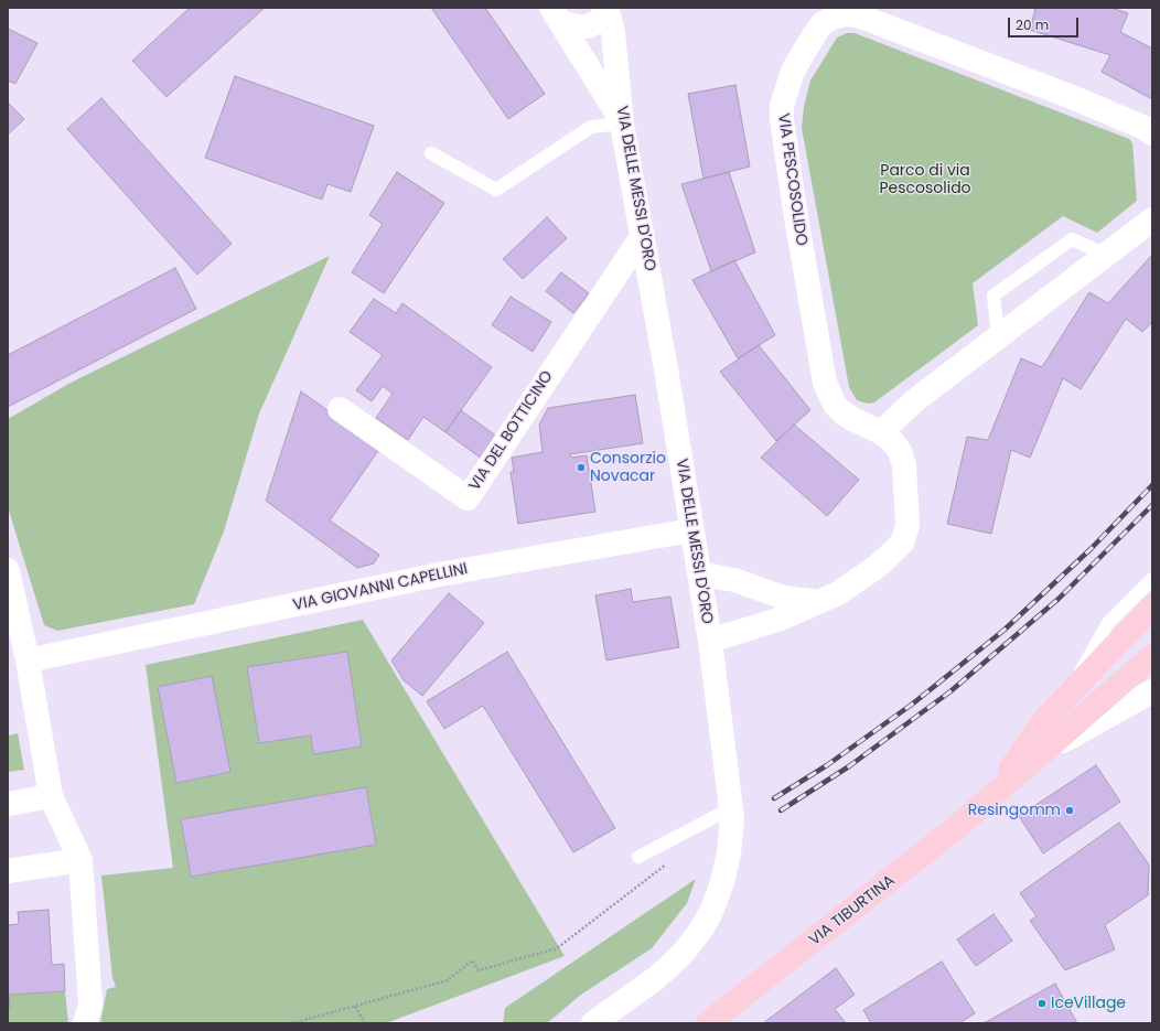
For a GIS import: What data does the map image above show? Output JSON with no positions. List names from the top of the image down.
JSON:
{
  "streets": {
    "main road": ["VIA TIBURTINA"],
    "street": [
      "VIA PESCOSOLIDO",
      "VIA DELLE MESSI D'ORO",
      "VIA DEL BOTTICINO",
      "VIA GIOVANNI CAPELLINI"
    ]
  },
  "crossings": [
    ["VIA PESCOSOLIDO", "VIA DELLE MESSI D'ORO"],
    ["VIA DELLE MESSI D'ORO", "VIA DEL BOTTICINO"],
    ["VIA DELLE MESSI D'ORO", "VIA GIOVANNI CAPELLINI"]
  ],
  "parks": ["Parco di via Pescosolido"],
  "places": ["Consorzio Novacar", "Resingomm", "IceVillage"],
  "scale_bar": "20 m"
}
